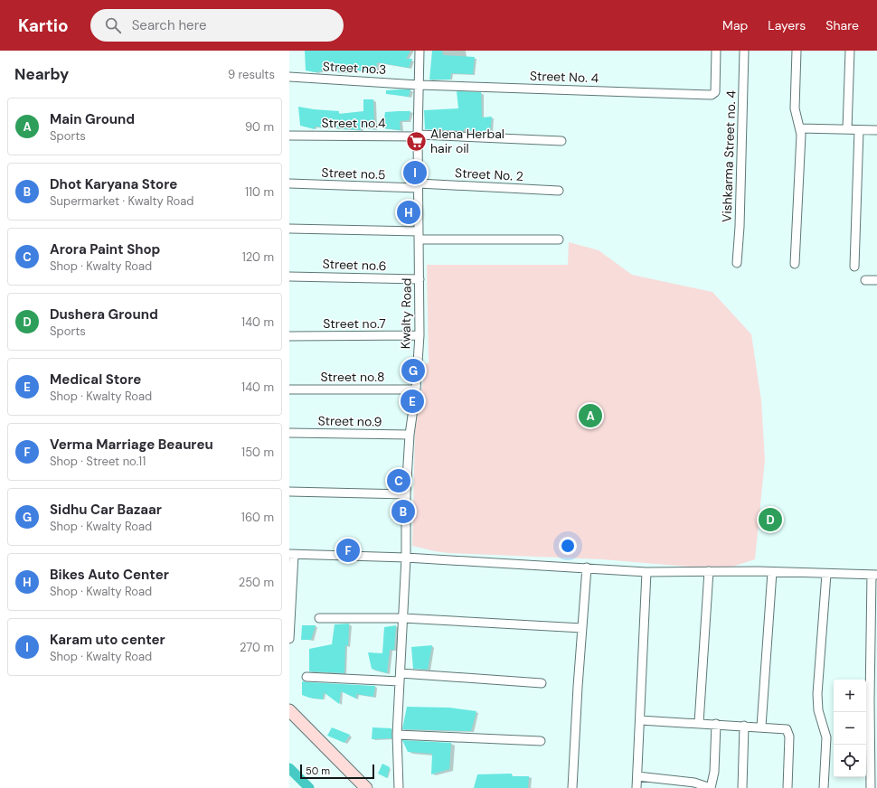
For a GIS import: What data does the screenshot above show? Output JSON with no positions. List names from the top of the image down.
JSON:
{
  "streets": {
    "street": [
      "Street no.3",
      "Street No. 4",
      "Street no.4",
      "Vishkarma Street no. 4",
      "Street no.5",
      "Street No. 2",
      "Street no.6",
      "Kwalty Road",
      "Street no.7",
      "Street no.8",
      "Street no.9"
    ]
  },
  "crossings": [
    ["Street no.3", "Street No. 4"],
    ["Street no.3", "Kwalty Road"],
    ["Street No. 4", "Kwalty Road"],
    ["Street no.4", "Kwalty Road"],
    ["Street no.5", "Street No. 2"],
    ["Street no.5", "Kwalty Road"],
    ["Street No. 2", "Kwalty Road"],
    ["Street no.6", "Kwalty Road"],
    ["Kwalty Road", "Street no.7"],
    ["Kwalty Road", "Street no.8"],
    ["Kwalty Road", "Street no.9"]
  ],
  "places": {
    "supermarket": ["Alena Herbal hair oil"]
  },
  "scale_bar": "50 m",
  "page": {
    "header": "Kartio",
    "search": "Search here",
    "nav": ["Map", "Layers", "Share"],
    "heading": ["Nearby", "9 results"],
    "list": [
      {
        "mark": "A",
        "name": "Main Ground",
        "note": "Sports",
        "value": "90 m"
      },
      {
        "mark": "B",
        "name": "Dhot Karyana Store",
        "note": "Supermarket · Kwalty Road",
        "value": "110 m"
      },
      {
        "mark": "C",
        "name": "Arora Paint Shop",
        "note": "Shop · Kwalty Road",
        "value": "120 m"
      },
      {
        "mark": "D",
        "name": "Dushera Ground",
        "note": "Sports",
        "value": "140 m"
      },
      {
        "mark": "E",
        "name": "Medical Store",
        "note": "Shop · Kwalty Road",
        "value": "140 m"
      },
      {
        "mark": "F",
        "name": "Verma Marriage Beaureu",
        "note": "Shop · Street no.11",
        "value": "150 m"
      },
      {
        "mark": "G",
        "name": "Sidhu Car Bazaar",
        "note": "Shop · Kwalty Road",
        "value": "160 m"
      },
      {
        "mark": "H",
        "name": "Bikes Auto Center",
        "note": "Shop · Kwalty Road",
        "value": "250 m"
      },
      {
        "mark": "I",
        "name": "Karam uto center",
        "note": "Shop · Kwalty Road",
        "value": "270 m"
      }
    ],
    "pins": [
      "I",
      "H",
      "G",
      "E",
      "A",
      "C",
      "B",
      "D",
      "F"
    ],
    "map_buttons": ["+", "−"],
    "scale": "50 m"
  }
}
